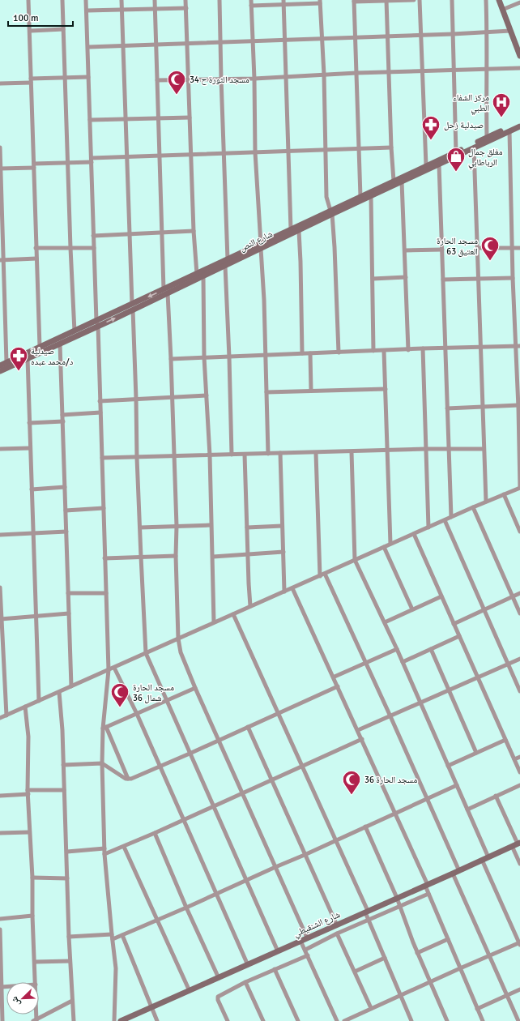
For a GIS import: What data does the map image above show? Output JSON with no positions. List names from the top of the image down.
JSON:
{
  "streets": {
    "main road": ["شارع النص", "شارع الشنقيطي"]
  },
  "places": {
    "mosque": [
      "مسجد الثورة ح 34",
      "مسجد الحارة 63 العتيق",
      "مسجد الحارة 36 شمال",
      "مسجد الحارة 36"
    ],
    "hospital": ["مركز الشفاء الطبي"],
    "pharmacy": ["صيدلية زحل", "صيدلية د/محمد عبده"],
    "shop": ["مغلق جمال الرباطابي"]
  },
  "scale_bar": "100 m",
  "north": "bottom left"
}
